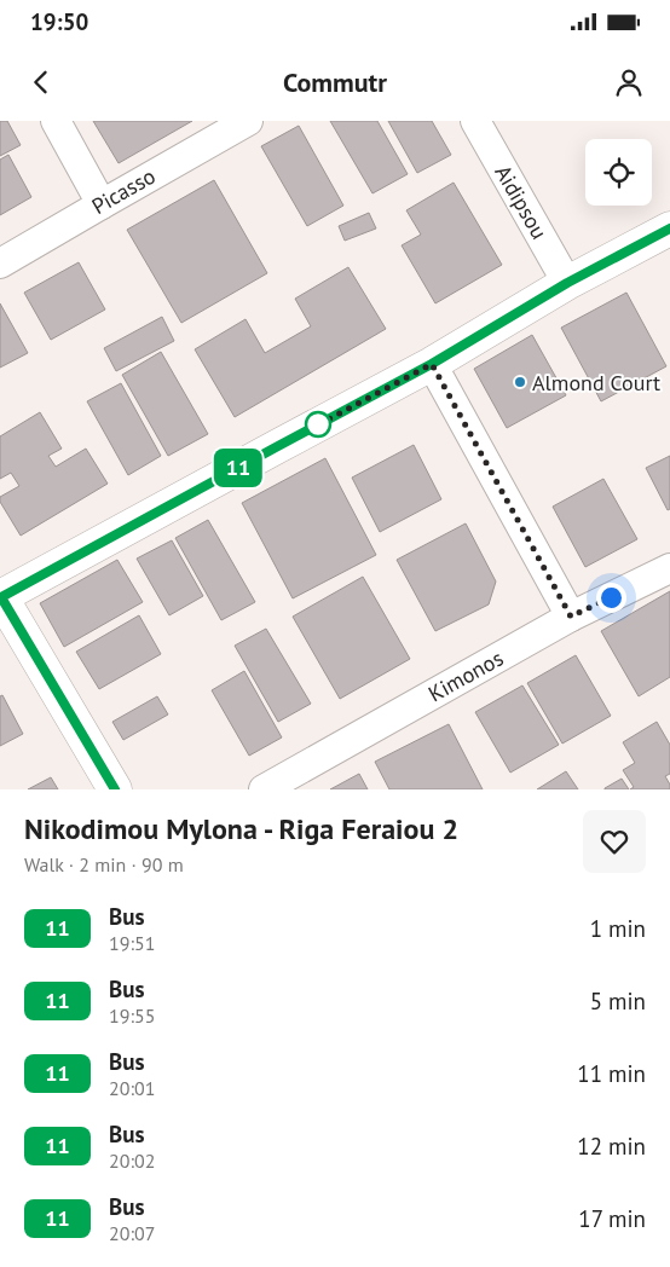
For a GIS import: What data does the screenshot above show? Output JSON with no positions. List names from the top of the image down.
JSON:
{
  "streets": {
    "street": ["Picasso", "Aidipsou", "Kimonos"]
  },
  "places": ["Almond Court"],
  "lines": ["bus line 11"],
  "page": {
    "status": "19:50",
    "header": "Commutr",
    "on_map": "11",
    "heading": ["Nikodimou Mylona - Riga Feraiou 2", "Walk · 2 min · 90 m"],
    "list": [
      {
        "mark": "11",
        "name": "Bus",
        "note": "19:51",
        "value": "1 min"
      },
      {
        "mark": "11",
        "name": "Bus",
        "note": "19:55",
        "value": "5 min"
      },
      {
        "mark": "11",
        "name": "Bus",
        "note": "20:01",
        "value": "11 min"
      },
      {
        "mark": "11",
        "name": "Bus",
        "note": "20:02",
        "value": "12 min"
      },
      {
        "mark": "11",
        "name": "Bus",
        "note": "20:07",
        "value": "17 min"
      }
    ]
  }
}
